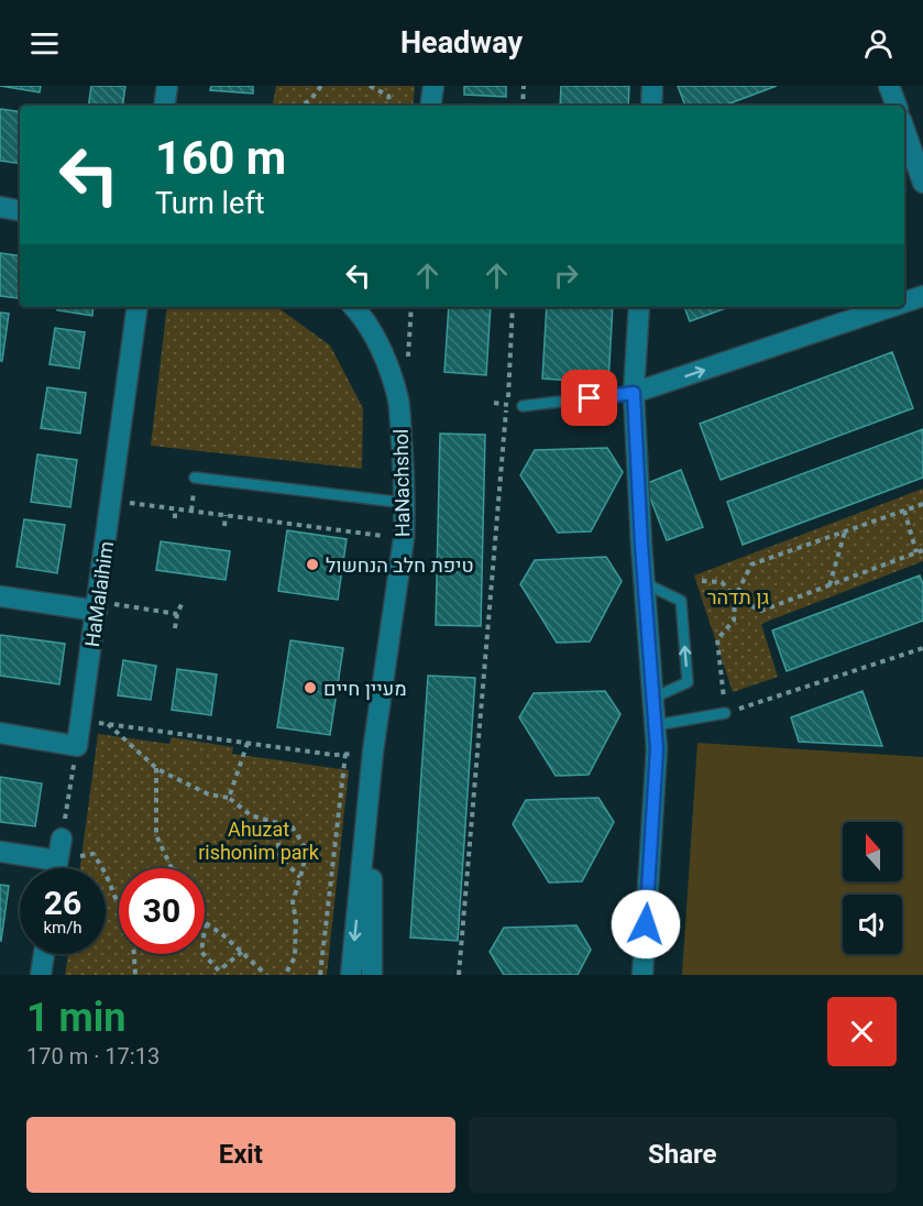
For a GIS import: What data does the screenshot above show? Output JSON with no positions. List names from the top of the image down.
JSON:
{
  "streets": {
    "street": ["HaNachshol", "HaMalaihim"]
  },
  "parks": ["גן תדהר", "Ahuzat rishonim park"],
  "places": ["טיפת חלב הנחשול", "מעיין חיים"],
  "north": "top",
  "page": {
    "header": "Headway",
    "turn": ["160 m", "Turn left"],
    "speed": "26 km/h",
    "limit": "30",
    "heading": ["1 min", "170 m · 17:13"],
    "buttons": ["Exit", "Share"]
  }
}
